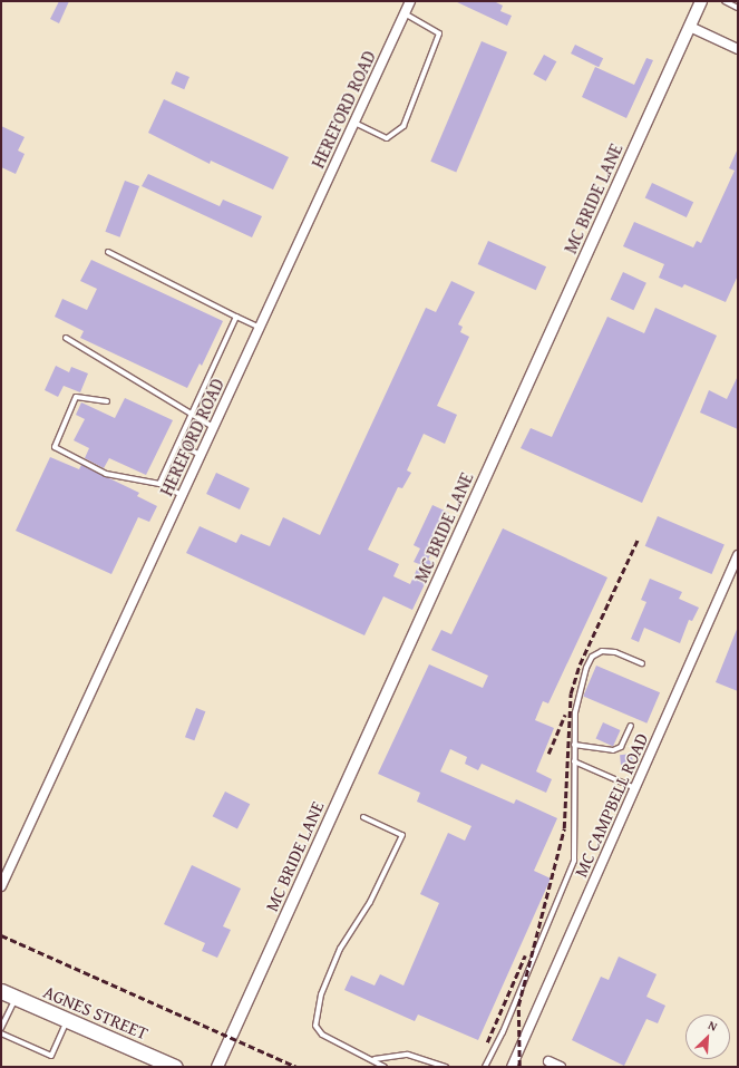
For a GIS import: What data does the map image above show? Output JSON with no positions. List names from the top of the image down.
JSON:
{
  "streets": {
    "main road": ["AGNES STREET"],
    "street": ["HEREFORD ROAD", "MC BRIDE LANE", "MC CAMPBELL ROAD"]
  },
  "north": "top right"
}
